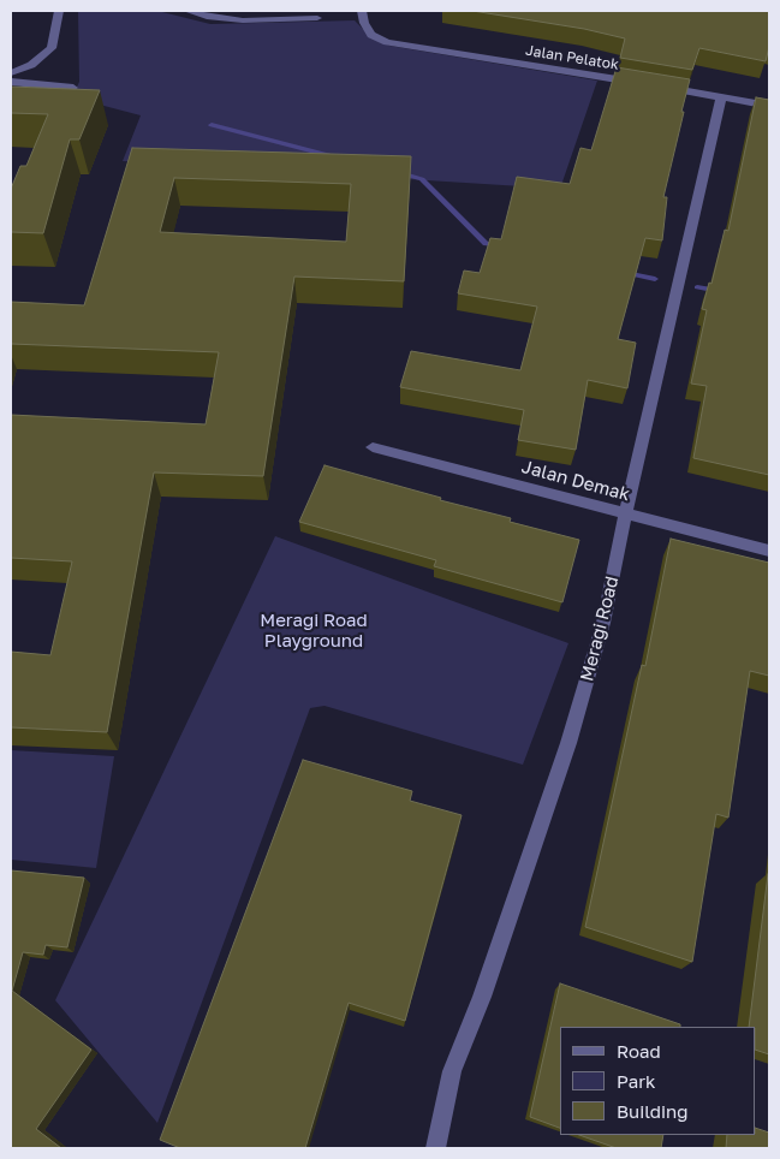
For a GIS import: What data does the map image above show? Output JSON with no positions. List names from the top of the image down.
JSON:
{
  "streets": {
    "street": ["Jalan Pelatok", "Jalan Demak", "Meragi Road"]
  },
  "crossings": [
    ["Jalan Demak", "Meragi Road"]
  ],
  "parks": ["Meragi Road Playground"],
  "legend": ["Road", "Park", "Building"]
}
